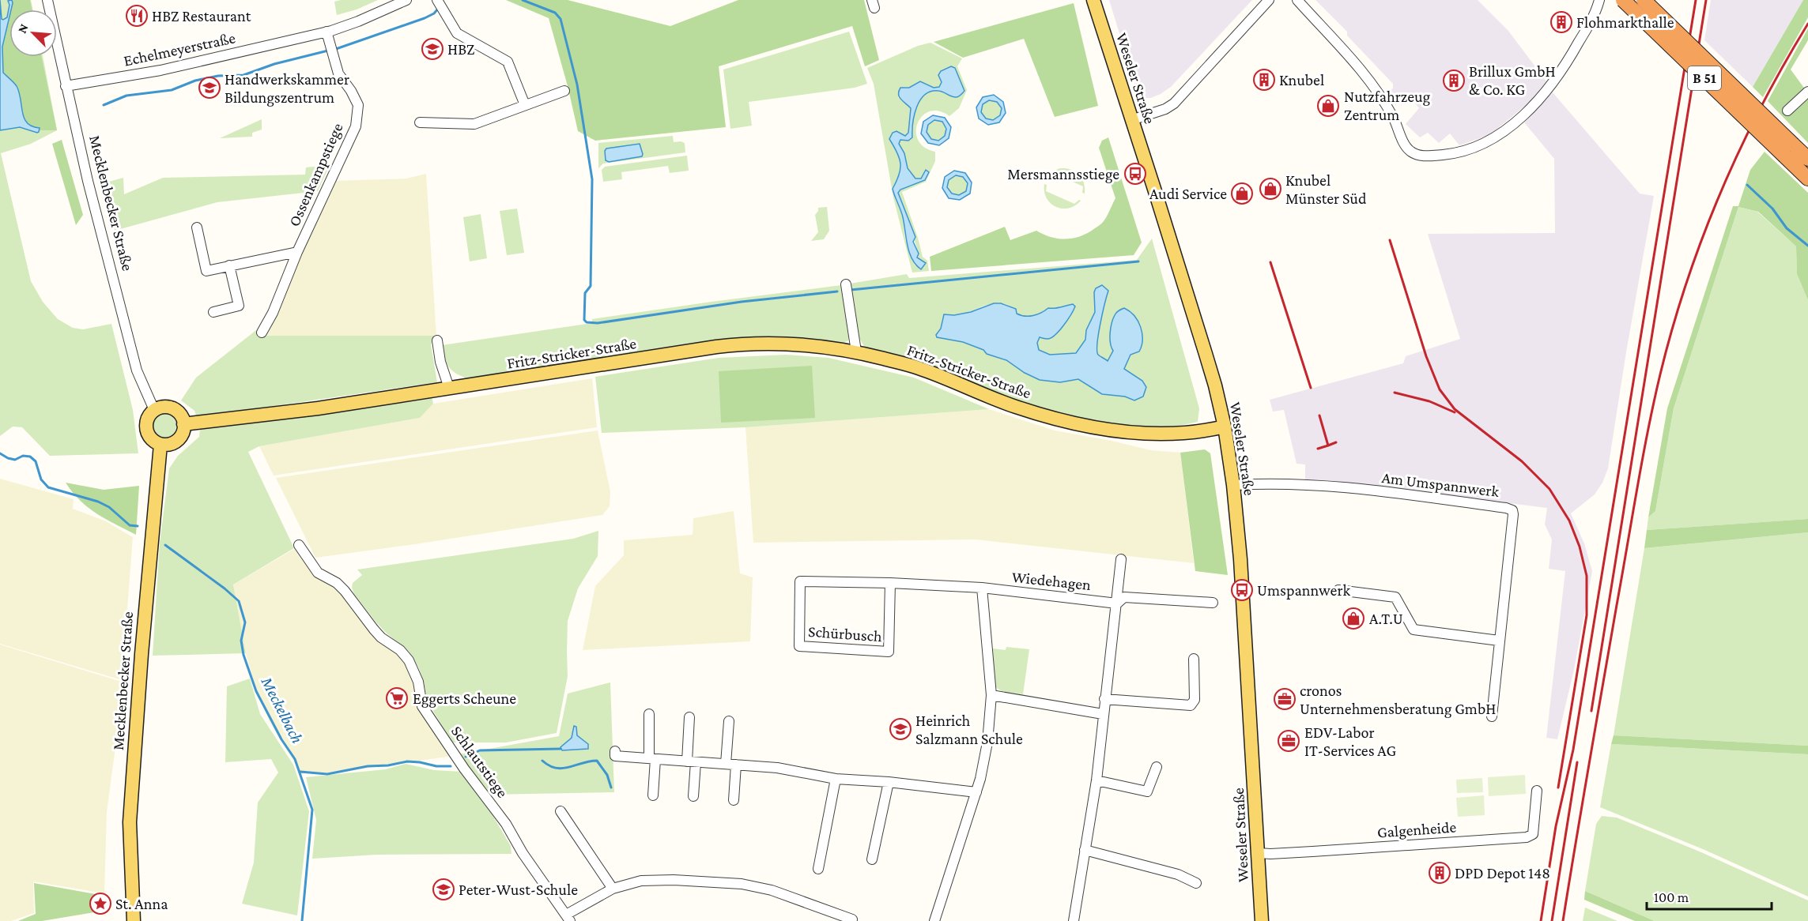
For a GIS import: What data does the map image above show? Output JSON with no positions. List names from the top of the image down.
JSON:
{
  "streets": {
    "highway": ["B 51"],
    "main road": ["Weseler Straße", "Mecklenbecker Straße", "Fritz-Stricker-Straße"],
    "street": [
      "Echelmeyerstraße",
      "Ossenkampstiege",
      "Am Umspannwerk",
      "Wiedehagen",
      "Schürbusch",
      "Schlautstiege",
      "Galgenheide"
    ]
  },
  "crossings": [
    ["Echelmeyerstraße", "Ossenkampstiege"],
    ["Echelmeyerstraße", "Mecklenbecker Straße"],
    ["Weseler Straße", "Fritz-Stricker-Straße"],
    ["Weseler Straße", "Am Umspannwerk"],
    ["Weseler Straße", "Galgenheide"],
    ["Mecklenbecker Straße", "Fritz-Stricker-Straße"],
    ["Wiedehagen", "Schürbusch"]
  ],
  "water": ["Meckelbach"],
  "places": {
    "restaurant": ["HBZ Restaurant"],
    "building": [
      "Flohmarkthalle",
      "Knubel",
      "Brillux GmbH & Co. KG",
      "DPD Depot 148"
    ],
    "school or university": [
      "HBZ",
      "Handwerkskammer Bildungszentrum",
      "Heinrich Salzmann Schule",
      "Peter-Wust-Schule"
    ],
    "shop": [
      "Nutzfahrzeug Zentrum",
      "Knubel Münster Süd",
      "Audi Service",
      "A.T.U"
    ],
    "bus stop": ["Mersmannsstiege", "Umspannwerk"],
    "supermarket": ["Eggerts Scheune"],
    "office": ["cronos Unternehmensberatung GmbH", "EDV-Labor IT-Services AG"],
    "place": ["St. Anna"]
  },
  "scale_bar": "100 m",
  "north": "top left"
}
